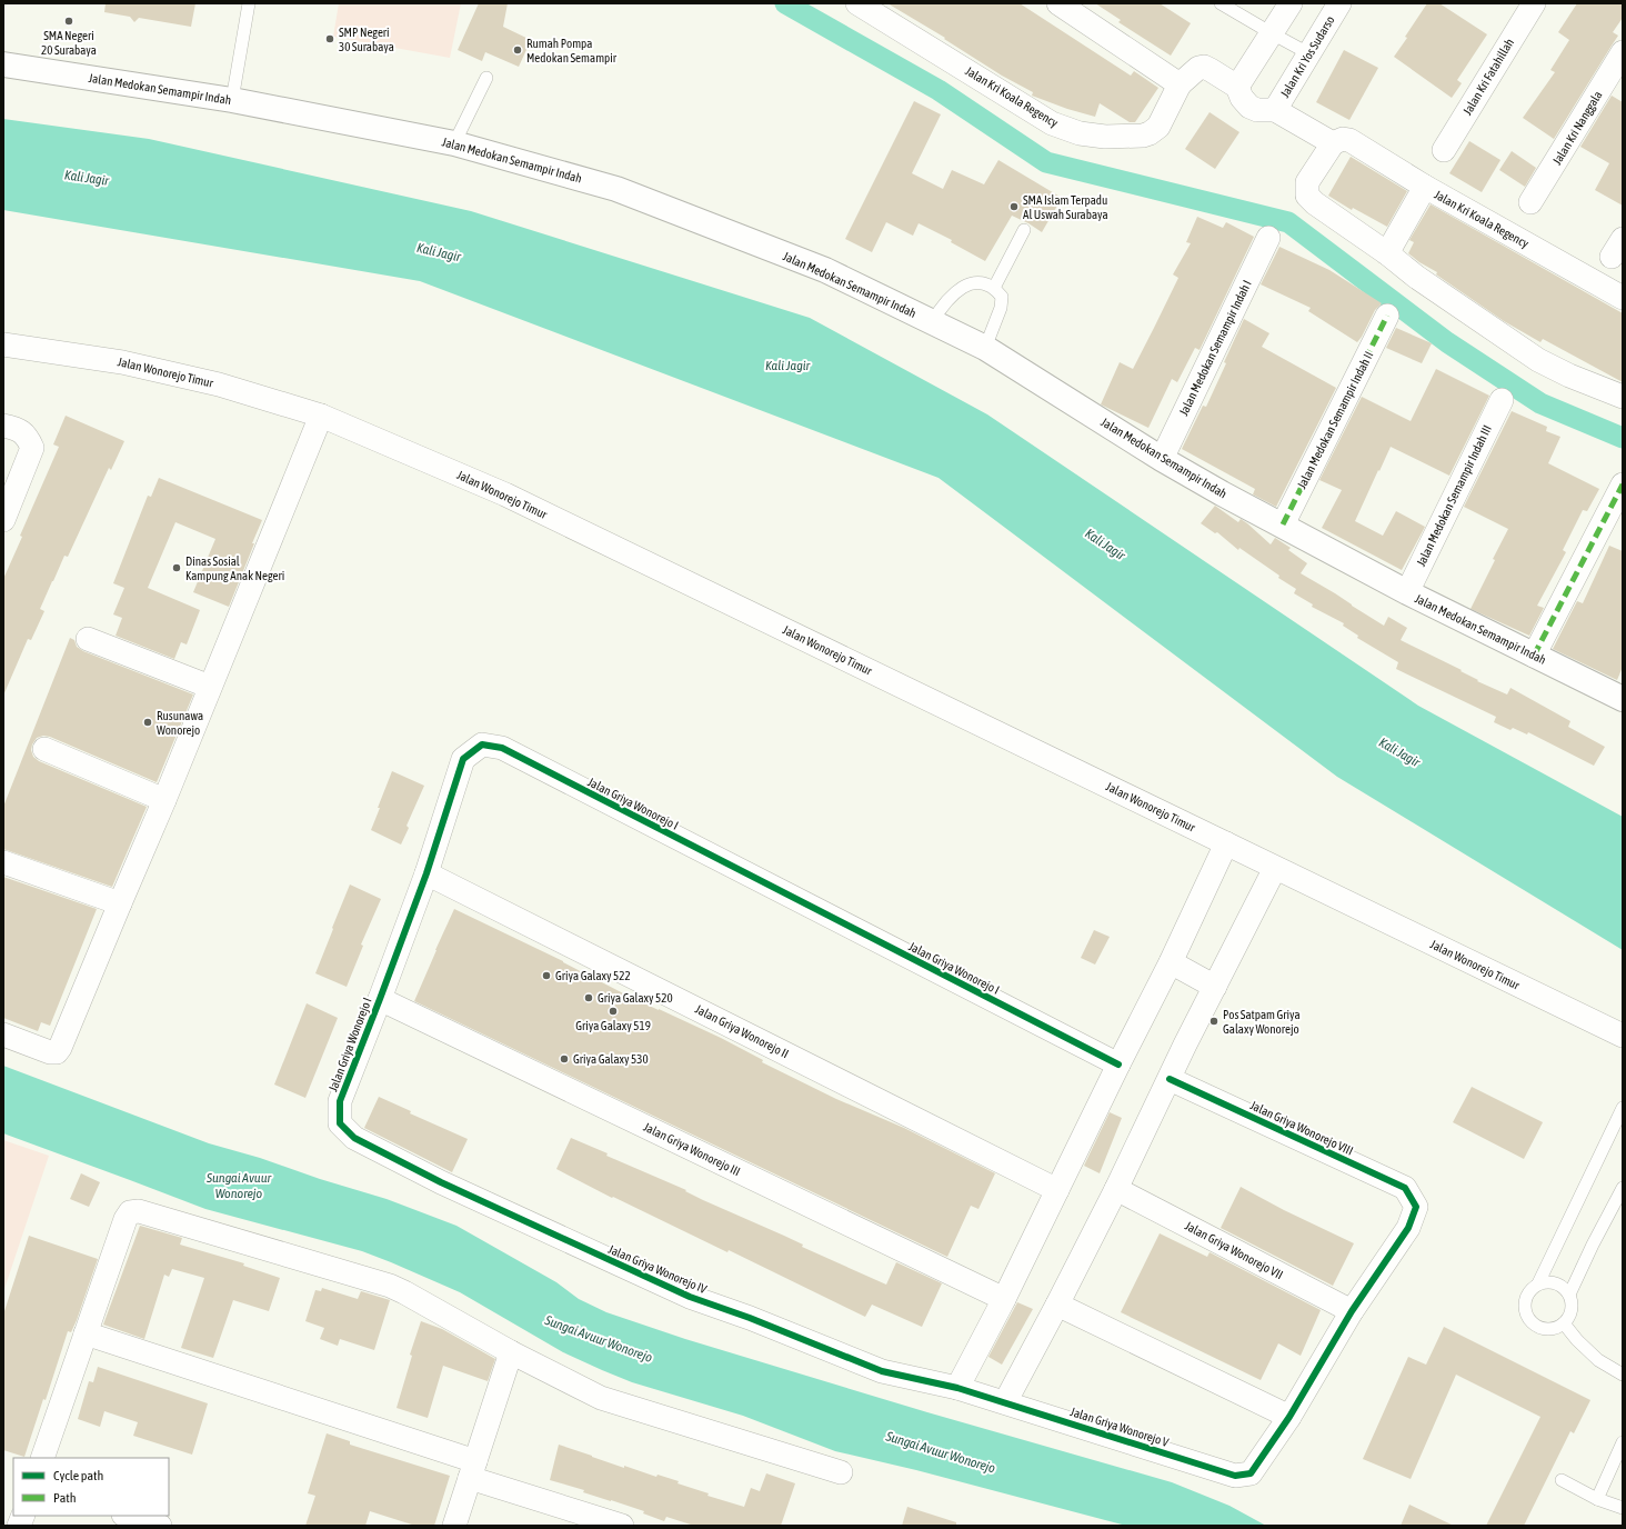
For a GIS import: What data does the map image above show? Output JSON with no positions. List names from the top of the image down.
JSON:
{
  "streets": {
    "street": [
      "Jalan Kri Yos Sudarso",
      "Jalan Kri Fatahillah",
      "Jalan Medokan Semampir Indah",
      "Jalan Kri Koala Regency",
      "Jalan Kri Nanggala",
      "Jalan Medokan Semampir Indah I",
      "Jalan Wonorejo Timur",
      "Jalan Medokan Semampir Indah II",
      "Jalan Medokan Semampir Indah III",
      "Jalan Griya Wonorejo I",
      "Jalan Griya Wonorejo II",
      "Jalan Griya Wonorejo VIII",
      "Jalan Griya Wonorejo III",
      "Jalan Griya Wonorejo VII",
      "Jalan Griya Wonorejo IV",
      "Jalan Griya Wonorejo V"
    ]
  },
  "crossings": [
    ["Jalan Kri Yos Sudarso", "Jalan Kri Koala Regency"],
    ["Jalan Medokan Semampir Indah", "Jalan Medokan Semampir Indah I"],
    ["Jalan Medokan Semampir Indah", "Jalan Medokan Semampir Indah II"],
    ["Jalan Medokan Semampir Indah", "Jalan Medokan Semampir Indah III"],
    ["Jalan Griya Wonorejo I", "Jalan Griya Wonorejo II"],
    ["Jalan Griya Wonorejo I", "Jalan Griya Wonorejo III"],
    ["Jalan Griya Wonorejo I", "Jalan Griya Wonorejo IV"],
    ["Jalan Griya Wonorejo VIII", "Jalan Griya Wonorejo VII"],
    ["Jalan Griya Wonorejo IV", "Jalan Griya Wonorejo V"]
  ],
  "water": ["Kali Jagir", "Sungai Avuur Wonorejo"],
  "places": [
    "SMA Negeri 20 Surabaya",
    "SMP Negeri 30 Surabaya",
    "Rumah Pompa Medokan Semampir",
    "SMA Islam Terpadu Al Uswah Surabaya",
    "Dinas Sosial Kampung Anak Negeri",
    "Rusunawa Wonorejo",
    "Griya Galaxy 522",
    "Griya Galaxy 520",
    "Griya Galaxy 519",
    "Pos Satpam Griya Galaxy Wonorejo",
    "Griya Galaxy 530"
  ],
  "legend": ["Cycle path", "Path"]
}
